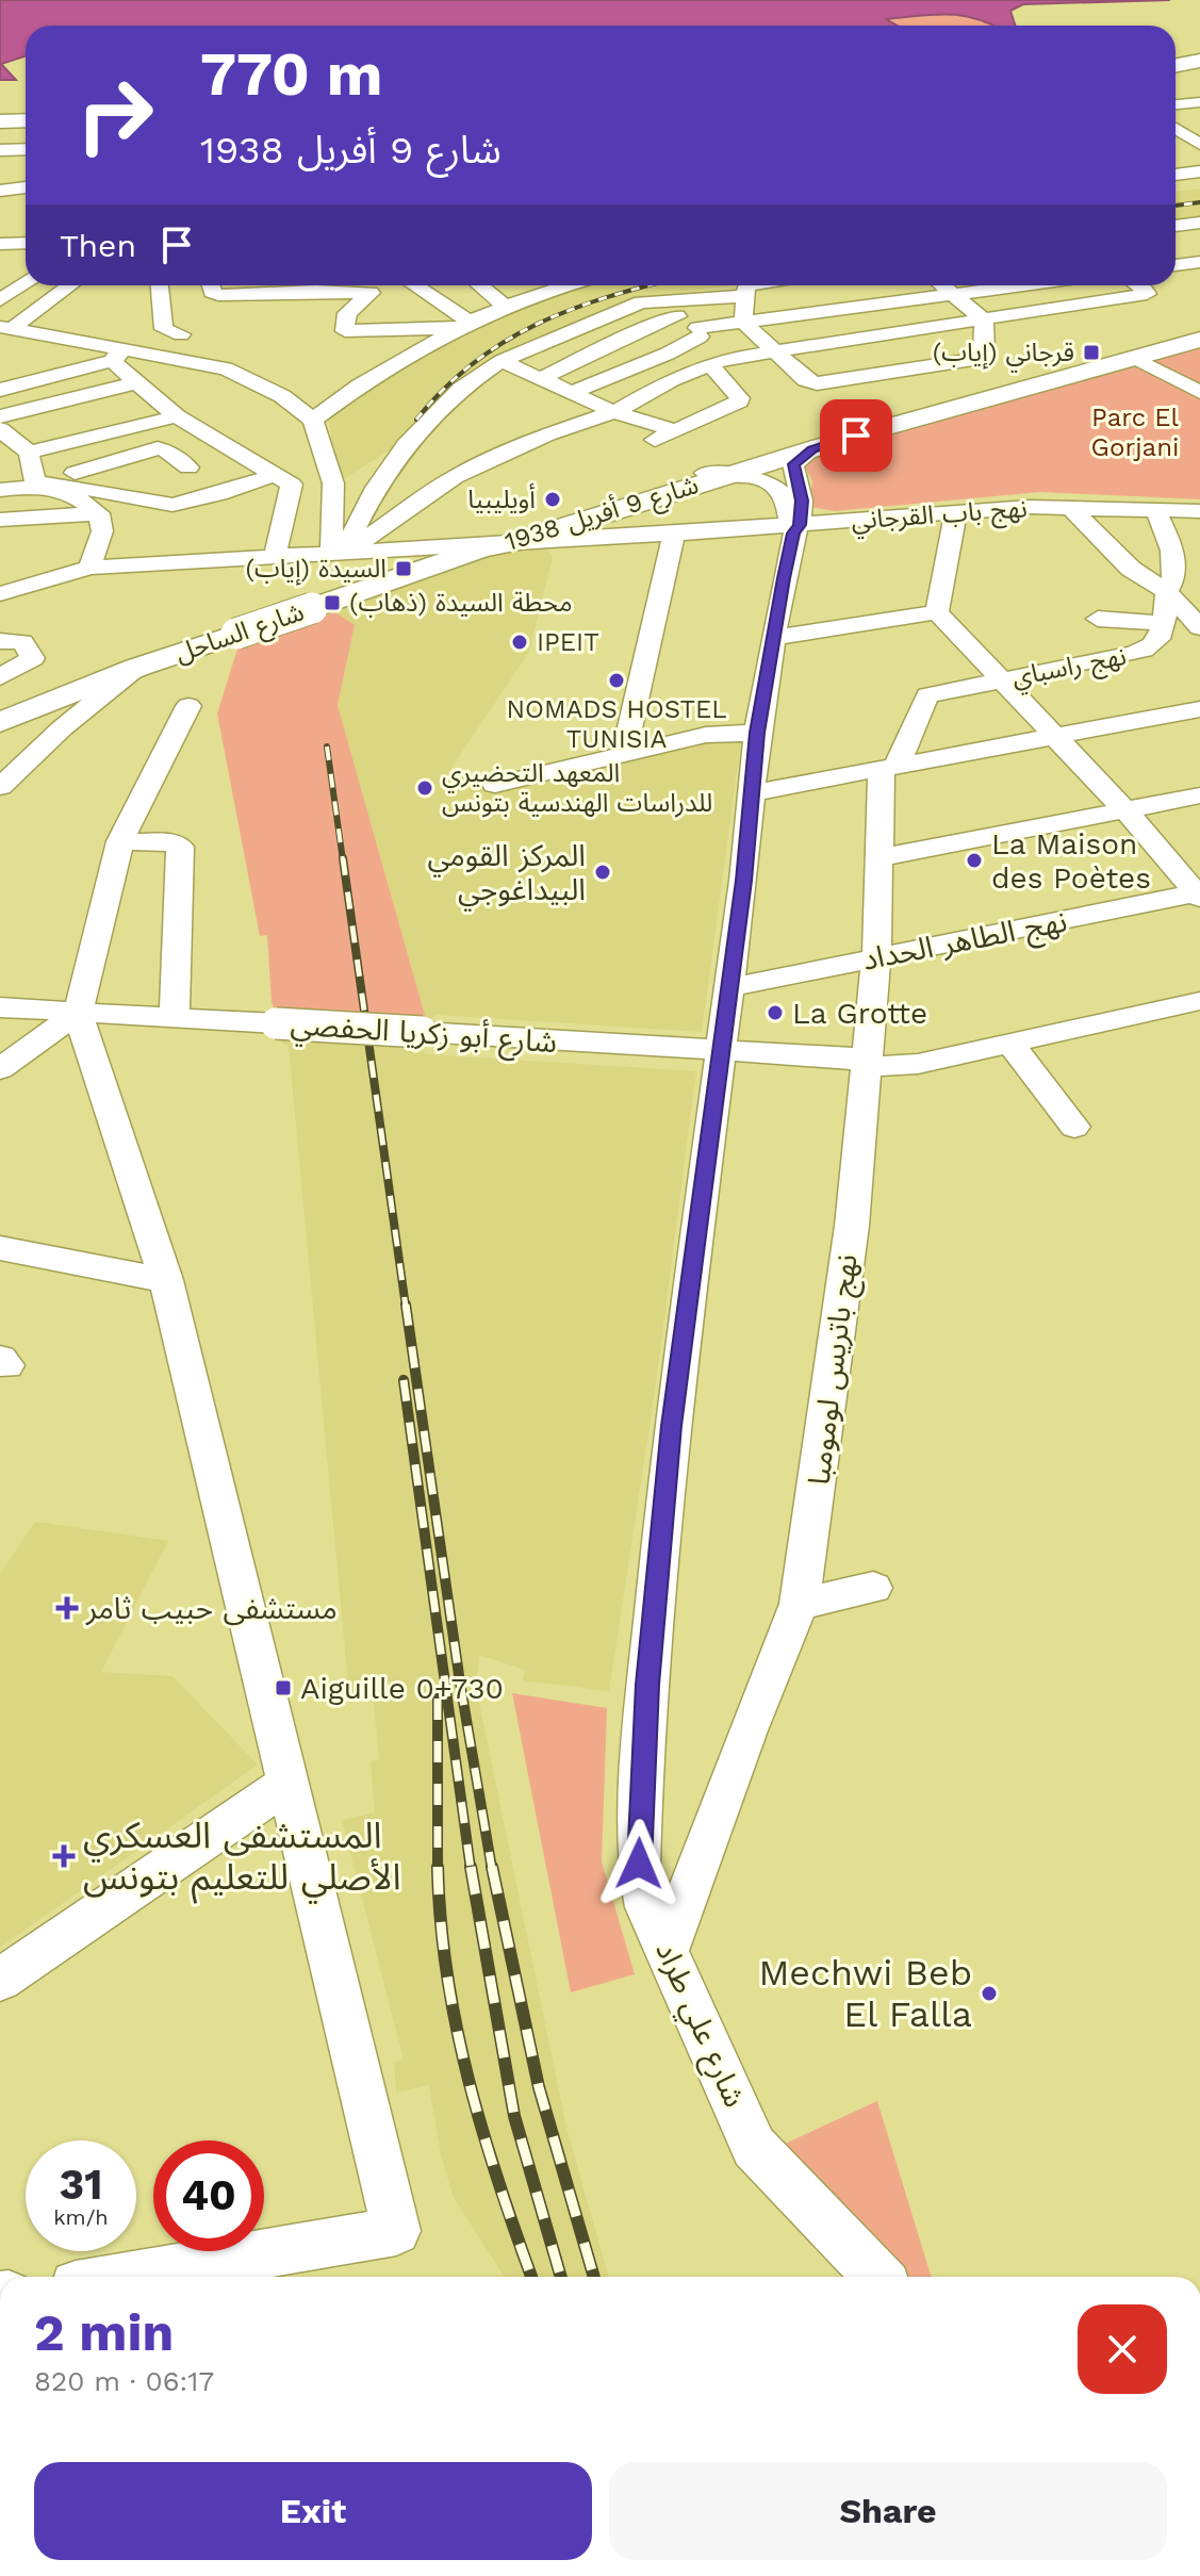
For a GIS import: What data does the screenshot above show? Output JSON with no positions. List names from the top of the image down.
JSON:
{
  "streets": {
    "main road": ["شارع 9 أفريل 1938", "شارع الساحل"],
    "street": [
      "نهج باب القرجاني",
      "نهج راسباي",
      "نهج الطاهر الحداد",
      "شارع أبو زكريا الحفصي",
      "نهج باتريس لومومبا",
      "شارع علي طراد"
    ]
  },
  "crossings": [
    ["شارع 9 أفريل 1938", "نهج باب القرجاني"],
    ["شارع 9 أفريل 1938", "شارع الساحل"],
    ["شارع 9 أفريل 1938", "شارع علي طراد"],
    ["نهج باب القرجاني", "نهج راسباي"],
    ["نهج باب القرجاني", "شارع علي طراد"],
    ["نهج راسباي", "نهج باتريس لومومبا"],
    ["نهج الطاهر الحداد", "نهج باتريس لومومبا"],
    ["نهج الطاهر الحداد", "شارع علي طراد"],
    ["شارع أبو زكريا الحفصي", "نهج باتريس لومومبا"],
    ["شارع أبو زكريا الحفصي", "شارع علي طراد"],
    ["نهج باتريس لومومبا", "شارع علي طراد"]
  ],
  "parks": ["Parc El Gorjani"],
  "places": {
    "transit": [
      "قرجاني (إياب)",
      "السيدة (إياب)",
      "محطة السيدة (ذهاب)",
      "Aiguille 0+730"
    ],
    "other": [
      "أويليبيا",
      "IPEIT",
      "NOMADS HOSTEL TUNISIA",
      "المعهد التحضيري للدراسات الهندسية بتونس",
      "La Maison des Poètes",
      "المركز القومي البيداغوجي",
      "La Grotte",
      "Mechwi Beb El Falla"
    ],
    "health": ["مستشفى حبيب ثامر", "المستشفى العسكري الأصلي للتعليم بتونس"]
  },
  "page": {
    "turn": ["770 m", "شارع 9 أفريل 1938"],
    "then": "Then",
    "speed": "31 km/h",
    "limit": "40",
    "heading": ["2 min", "820 m · 06:17"],
    "buttons": ["Exit", "Share"]
  }
}
